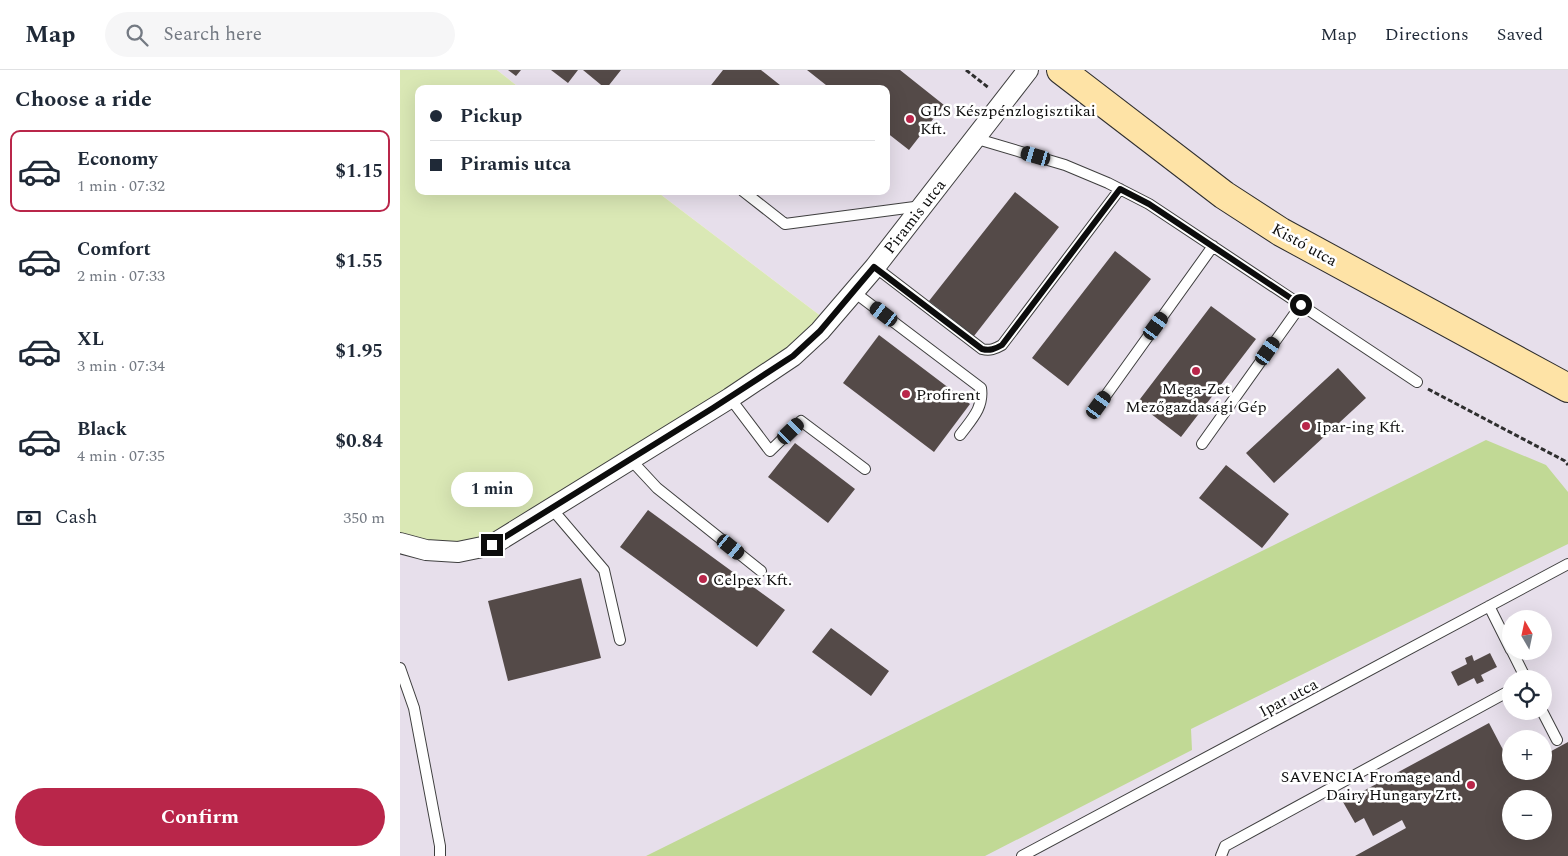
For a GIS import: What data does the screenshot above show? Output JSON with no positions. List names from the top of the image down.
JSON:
{
  "streets": {
    "street": ["Piramis utca", "Kistó utca"],
    "lane": ["Ipar utca"]
  },
  "places": [
    "GLS Készpénzlogisztikai Kft.",
    "Mega-Zet Mezőgazdasági Gép",
    "Profirent",
    "Ipar-ing Kft.",
    "Celpex Kft.",
    "SAVENCIA Fromage and Dairy Hungary Zrt."
  ],
  "north": "top",
  "page": {
    "header": "Map",
    "search": "Search here",
    "nav": ["Map", "Directions", "Saved"],
    "heading": "Choose a ride",
    "banner": ["Pickup", "Piramis utca"],
    "list": [
      {
        "name": "Economy",
        "note": "1 min · 07:32",
        "value": "$1.15"
      },
      {
        "name": "Comfort",
        "note": "2 min · 07:33",
        "value": "$1.55"
      },
      {
        "name": "XL",
        "note": "3 min · 07:34",
        "value": "$1.95"
      },
      {
        "name": "Black",
        "note": "4 min · 07:35",
        "value": "$0.84"
      }
    ],
    "bubble": "1 min",
    "pay": ["Cash", "350 m"],
    "map_buttons": ["+", "−"],
    "buttons": "Confirm"
  }
}
